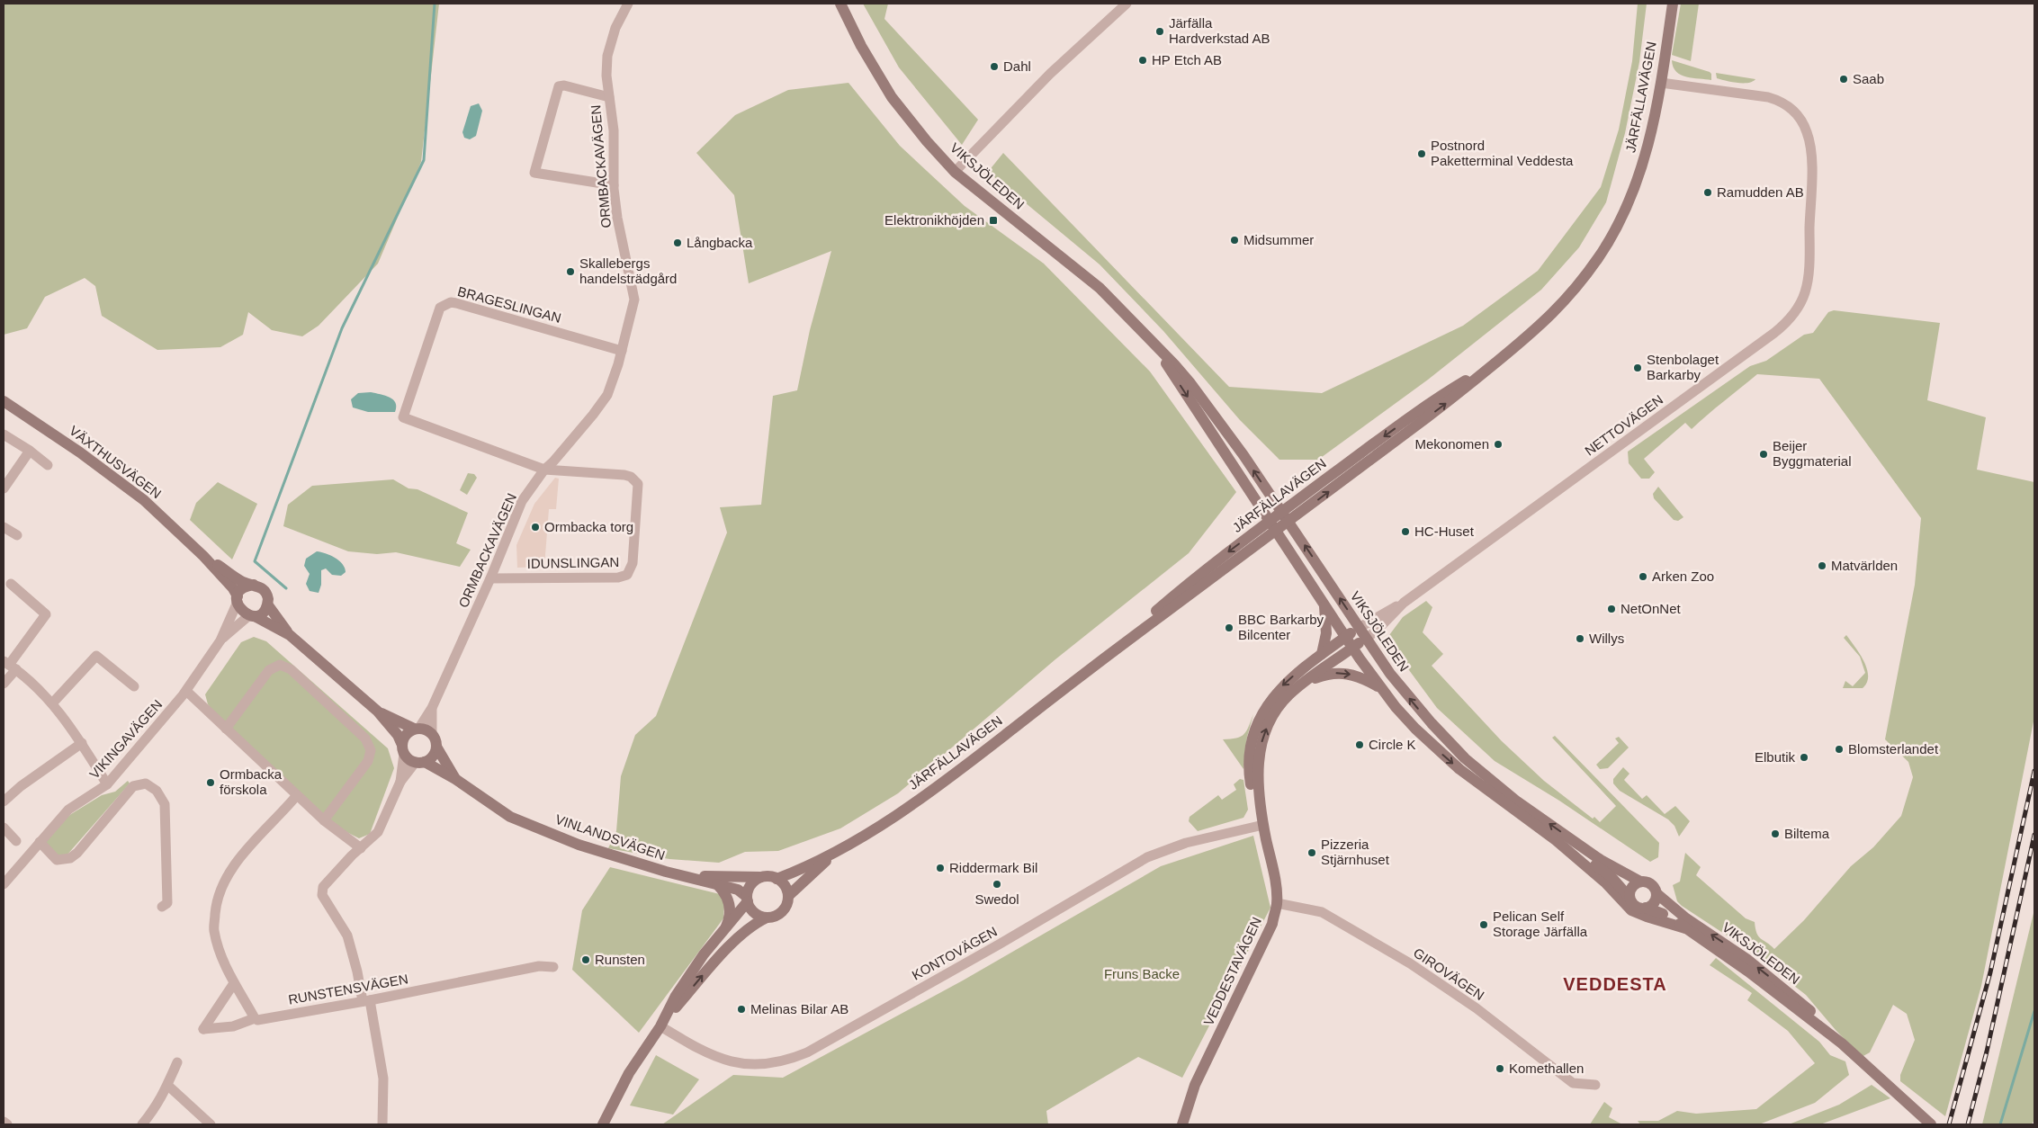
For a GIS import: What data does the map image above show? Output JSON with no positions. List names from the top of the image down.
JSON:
{
  "streets": {
    "street": [
      "JÄRFÄLLAVÄGEN",
      "ORMBACKAVÄGEN",
      "VIKSJÖLEDEN",
      "BRAGESLINGAN",
      "NETTOVÄGEN",
      "VÄXTHUSVÄGEN",
      "IDUNSLINGAN",
      "VIKINGAVÄGEN",
      "VINLANDSVÄGEN",
      "KONTOVÄGEN",
      "VEDDESTAVÄGEN",
      "GIROVÄGEN",
      "RUNSTENSVÄGEN"
    ]
  },
  "crossings": [
    ["JÄRFÄLLAVÄGEN", "VIKSJÖLEDEN"],
    ["JÄRFÄLLAVÄGEN", "NETTOVÄGEN"],
    ["JÄRFÄLLAVÄGEN", "VINLANDSVÄGEN"],
    ["ORMBACKAVÄGEN", "BRAGESLINGAN"],
    ["ORMBACKAVÄGEN", "IDUNSLINGAN"],
    ["ORMBACKAVÄGEN", "VINLANDSVÄGEN"],
    ["VIKSJÖLEDEN", "NETTOVÄGEN"],
    ["VIKSJÖLEDEN", "VEDDESTAVÄGEN"],
    ["BRAGESLINGAN", "IDUNSLINGAN"],
    ["NETTOVÄGEN", "VEDDESTAVÄGEN"],
    ["VÄXTHUSVÄGEN", "VIKINGAVÄGEN"],
    ["KONTOVÄGEN", "VEDDESTAVÄGEN"],
    ["VEDDESTAVÄGEN", "GIROVÄGEN"]
  ],
  "districts": ["VEDDESTA"],
  "parks": ["Fruns Backe"],
  "places": {
    "other": [
      "Järfälla Hardverkstad AB",
      "HP Etch AB",
      "Dahl",
      "Saab",
      "Postnord Paketterminal Veddesta",
      "Ramudden AB",
      "Midsummer",
      "Långbacka",
      "Skallebergs handelsträdgård",
      "Stenbolaget Barkarby",
      "Mekonomen",
      "Beijer Byggmaterial",
      "Ormbacka torg",
      "HC-Huset",
      "Matvärlden",
      "Arken Zoo",
      "NetOnNet",
      "BBC Barkarby Bilcenter",
      "Willys",
      "Circle K",
      "Blomsterlandet",
      "Elbutik",
      "Ormbacka förskola",
      "Biltema",
      "Pizzeria Stjärnhuset",
      "Riddermark Bil",
      "Swedol",
      "Pelican Self Storage Järfälla",
      "Runsten",
      "Melinas Bilar AB",
      "Komethallen"
    ],
    "transit": ["Elektronikhöjden"]
  }
}
